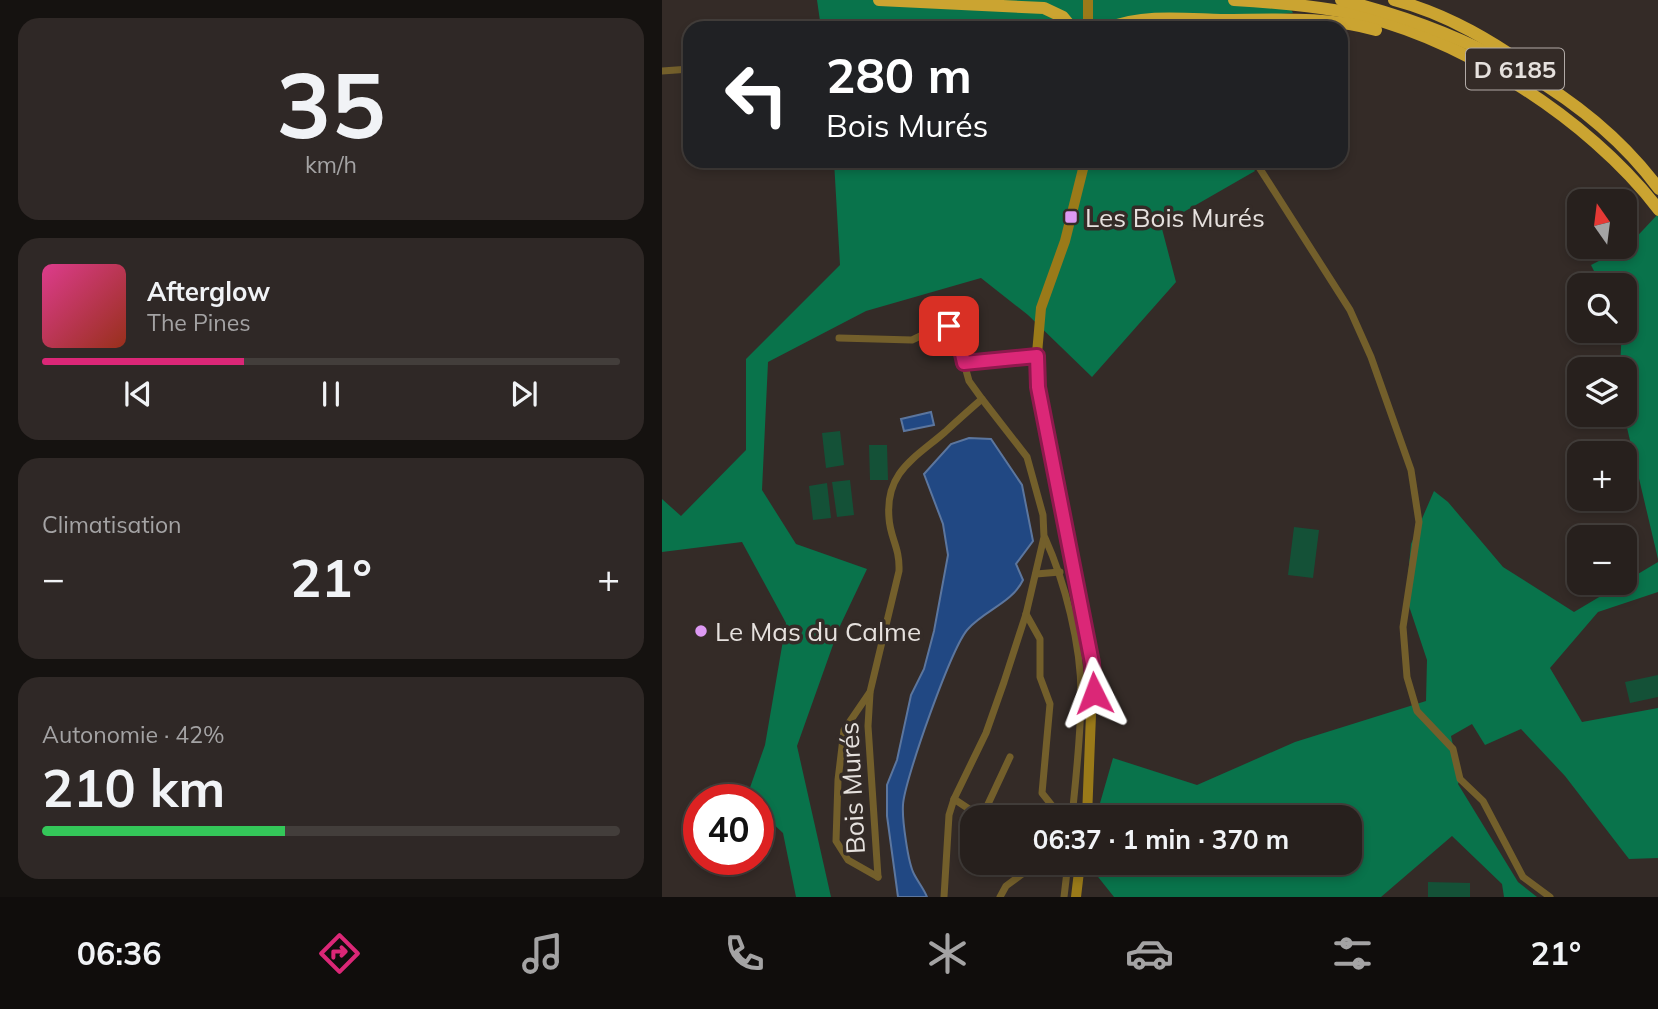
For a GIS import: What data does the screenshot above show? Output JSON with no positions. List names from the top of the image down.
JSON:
{
  "streets": {
    "highway": ["D 6185"],
    "street": ["Bois Murés"]
  },
  "places": {
    "transit": ["Les Bois Murés"],
    "other": ["Le Mas du Calme"]
  },
  "north": "top",
  "page": {
    "tile": [
      ["35", "km/h"],
      "Climatisation",
      ["Autonomie · 42%", "210 km"]
    ],
    "turn": ["280 m", "Bois Murés"],
    "map_buttons": ["+", "−"],
    "song": ["Afterglow", "The Pines"],
    "heat": ["−", "21°", "+"],
    "limit": "40",
    "trip": "06:37 · 1 min · 370 m",
    "tabs": ["06:36", "21°"]
  }
}
